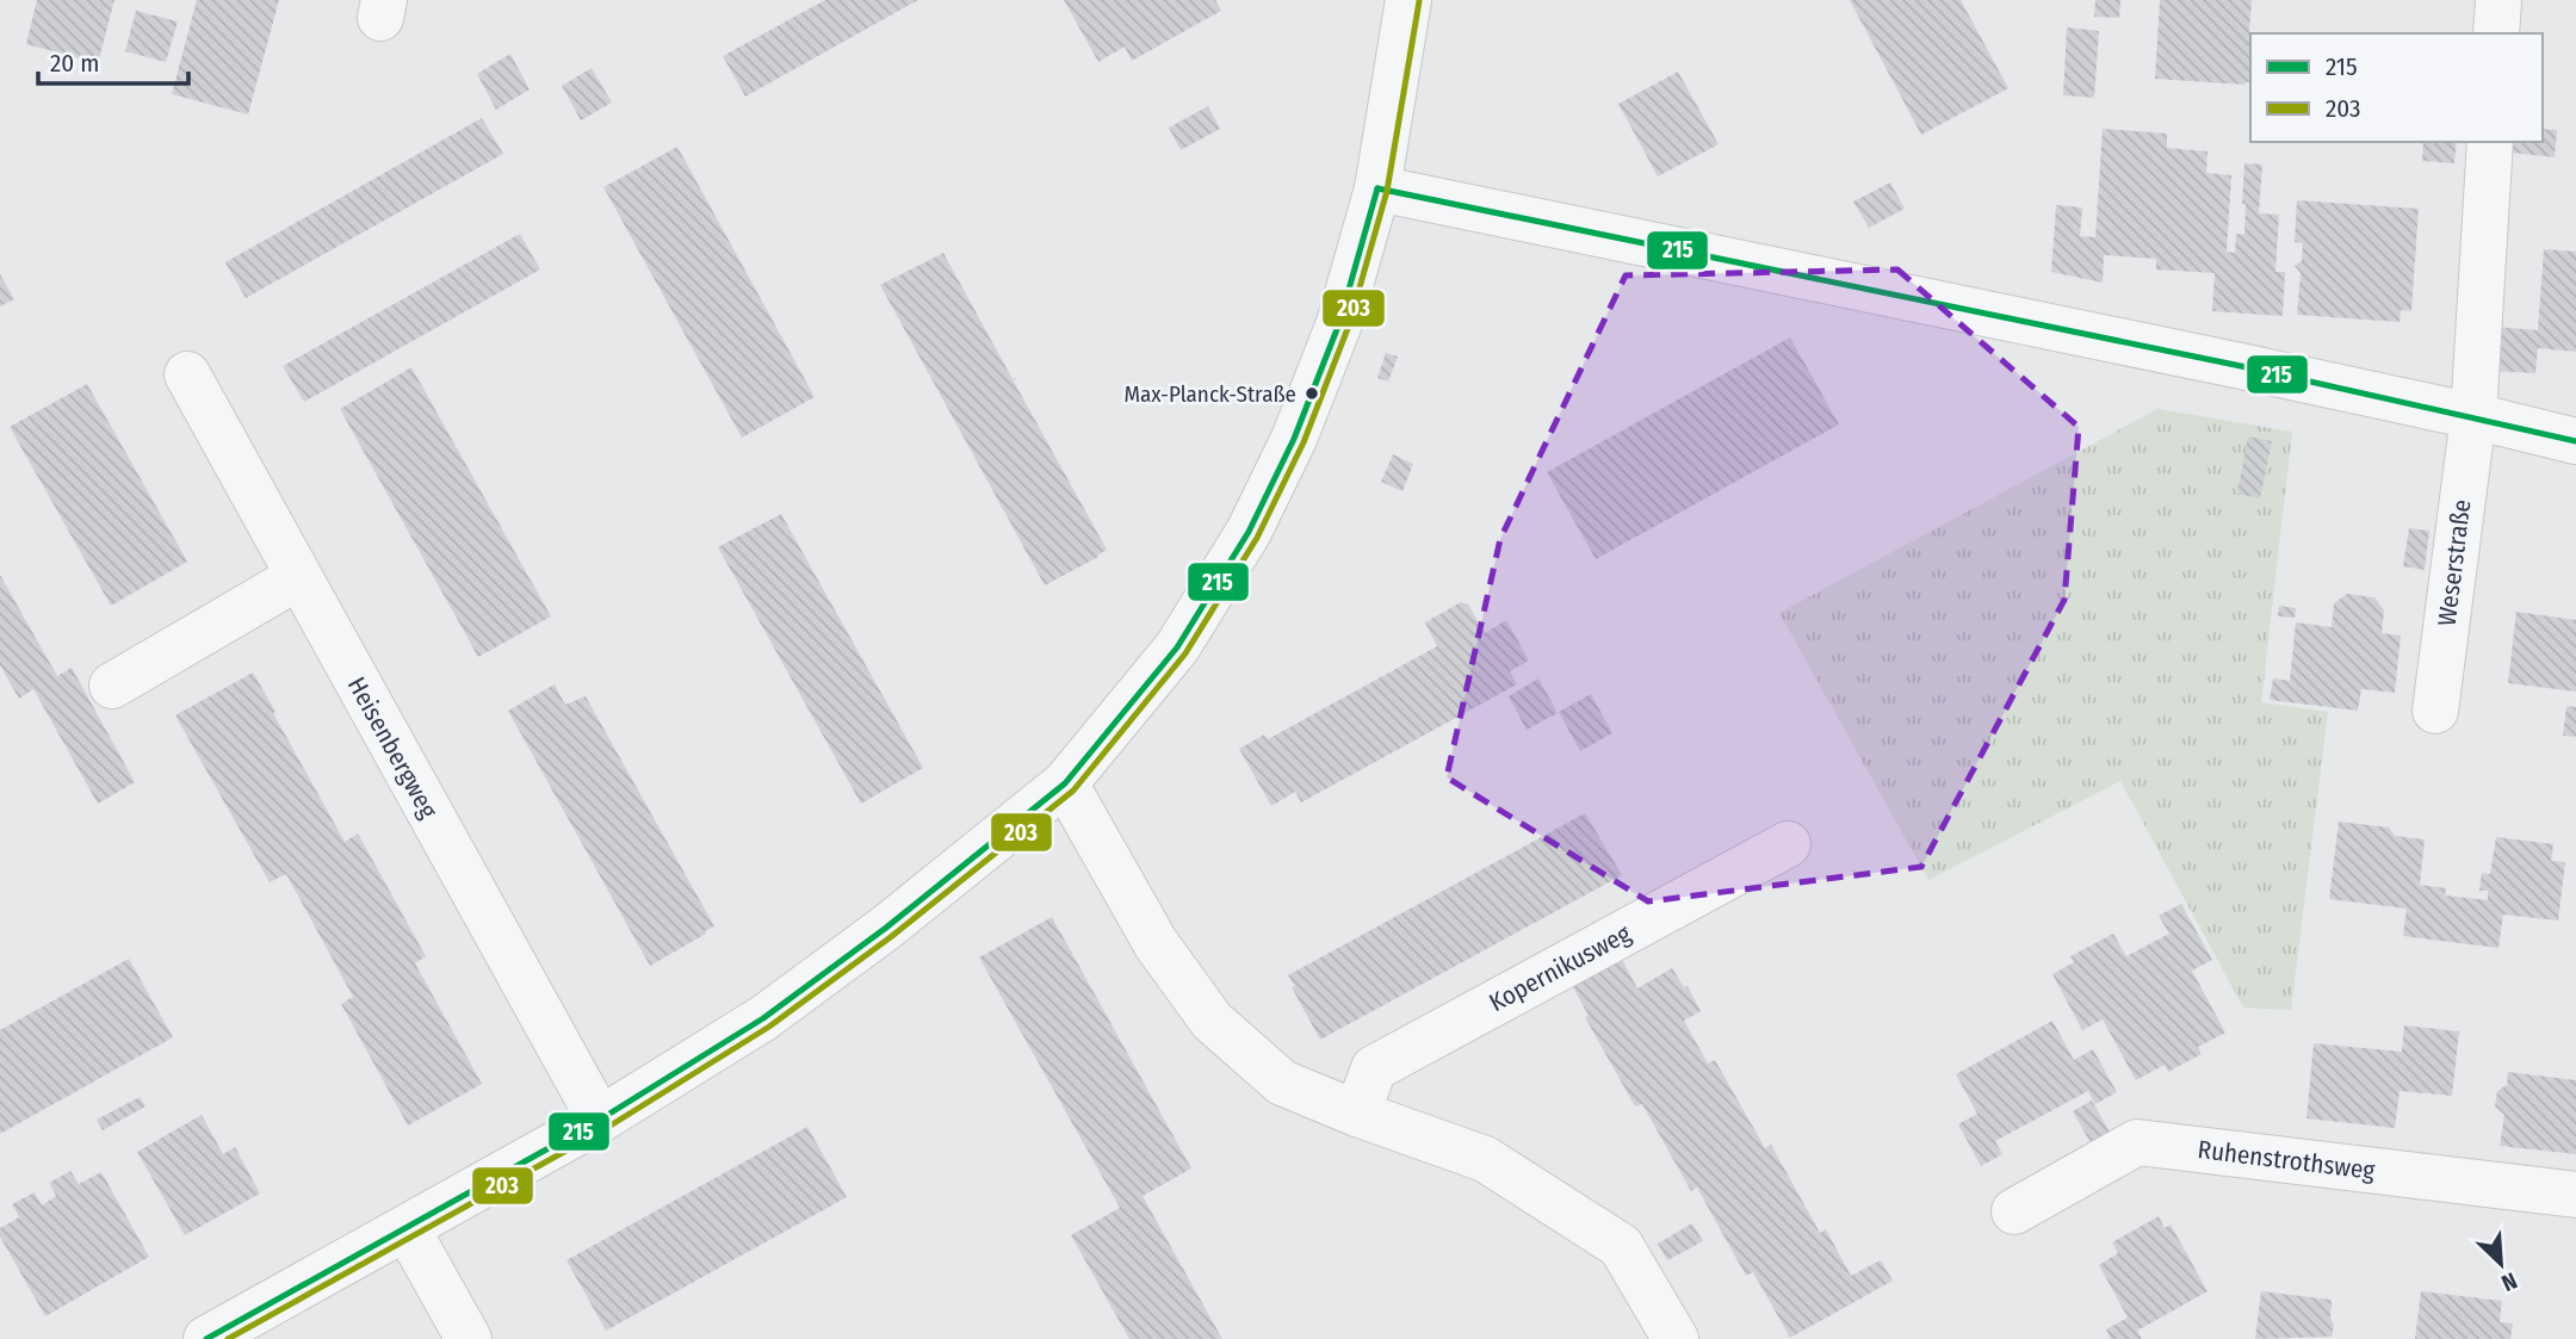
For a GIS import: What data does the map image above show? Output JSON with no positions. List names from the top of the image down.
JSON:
{
  "streets": {
    "street": [
      "Weserstraße",
      "Heisenbergweg",
      "Kopernikusweg",
      "Ruhenstrothsweg"
    ]
  },
  "places": ["Max-Planck-Straße"],
  "lines": ["transit line 203", "transit line 215"],
  "legend": ["215", "203"],
  "scale_bar": "20 m",
  "north": "bottom right"
}
